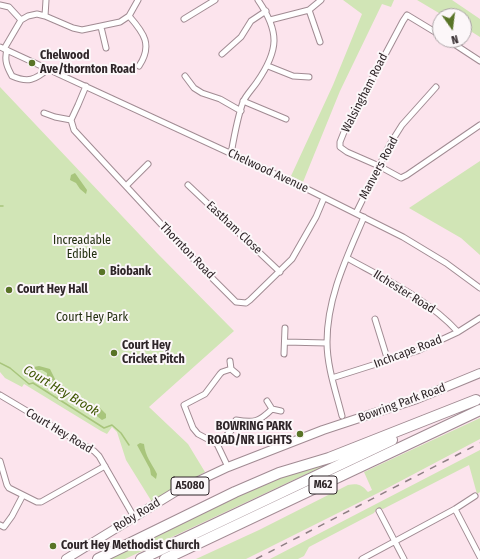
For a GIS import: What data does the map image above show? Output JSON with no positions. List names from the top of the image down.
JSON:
{
  "streets": {
    "highway": ["M62"],
    "main road": ["Bowring Park Road", "A5080", "Roby Road"],
    "street": [
      "Walsingham Road",
      "Manvers Road",
      "Chelwood Avenue",
      "Eastham Close",
      "Thornton Road",
      "Ilchester Road",
      "Inchcape Road",
      "Court Hey Road"
    ]
  },
  "crossings": [
    ["Walsingham Road", "Manvers Road"],
    ["Manvers Road", "Chelwood Avenue"],
    ["Chelwood Avenue", "Thornton Road"],
    ["Eastham Close", "Thornton Road"],
    ["Ilchester Road", "Inchcape Road"],
    ["Bowring Park Road", "Roby Road"],
    ["Court Hey Road", "Roby Road"]
  ],
  "water": ["Court Hey Brook"],
  "parks": ["Increadable Edible", "Court Hey Park"],
  "places": [
    "Chelwood Ave/thornton Road",
    "Biobank",
    "Court Hey Hall",
    "Court Hey Cricket Pitch",
    "BOWRING PARK ROAD/NR LIGHTS",
    "Court Hey Methodist Church"
  ],
  "north": "bottom"
}
